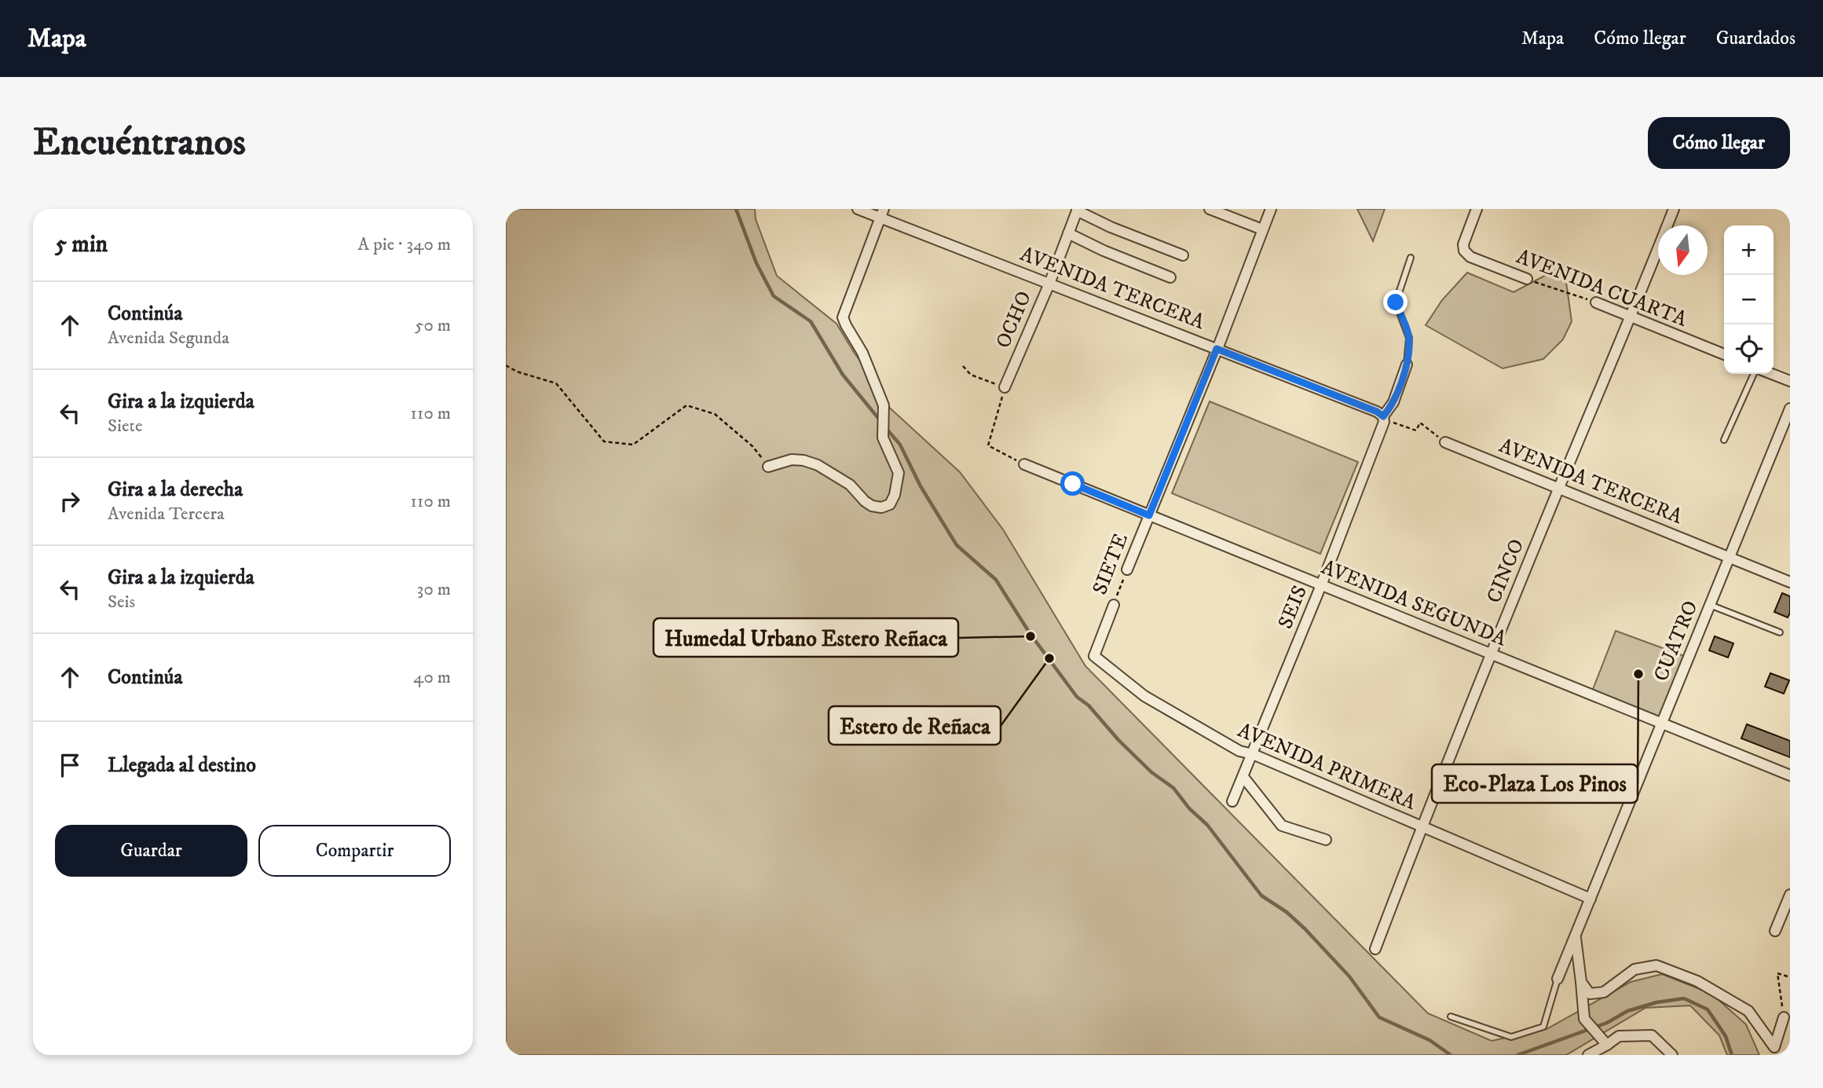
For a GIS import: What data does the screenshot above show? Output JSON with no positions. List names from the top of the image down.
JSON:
{
  "streets": {
    "street": [
      "AVENIDA TERCERA",
      "AVENIDA CUARTA",
      "OCHO",
      "SIETE",
      "CINCO",
      "AVENIDA SEGUNDA",
      "SEIS",
      "CUATRO",
      "AVENIDA PRIMERA"
    ]
  },
  "crossings": [
    ["AVENIDA TERCERA", "OCHO"],
    ["AVENIDA TERCERA", "SIETE"],
    ["AVENIDA TERCERA", "CINCO"],
    ["AVENIDA TERCERA", "SEIS"],
    ["AVENIDA TERCERA", "CUATRO"],
    ["AVENIDA CUARTA", "CINCO"],
    ["SIETE", "AVENIDA SEGUNDA"],
    ["SIETE", "AVENIDA PRIMERA"],
    ["CINCO", "AVENIDA SEGUNDA"],
    ["CINCO", "AVENIDA PRIMERA"],
    ["AVENIDA SEGUNDA", "SEIS"],
    ["AVENIDA SEGUNDA", "CUATRO"],
    ["SEIS", "AVENIDA PRIMERA"],
    ["CUATRO", "AVENIDA PRIMERA"]
  ],
  "places": ["Humedal Urbano Estero Reñaca", "Estero de Reñaca", "Eco-Plaza Los Pinos"],
  "north": "bottom",
  "page": {
    "header": "Mapa",
    "nav": ["Mapa", "Cómo llegar", "Guardados"],
    "buttons": [
      "Cómo llegar",
      ["Guardar", "Compartir"]
    ],
    "title": "Encuéntranos",
    "heading": ["5 min", "A pie · 340 m"],
    "map_buttons": ["+", "−"],
    "list": [
      ["Continúa", "Avenida Segunda", "50 m"],
      ["Gira a la izquierda", "Siete", "110 m"],
      ["Gira a la derecha", "Avenida Tercera", "110 m"],
      ["Gira a la izquierda", "Seis", "30 m"],
      ["Continúa", "40 m"],
      "Llegada al destino"
    ]
  }
}
